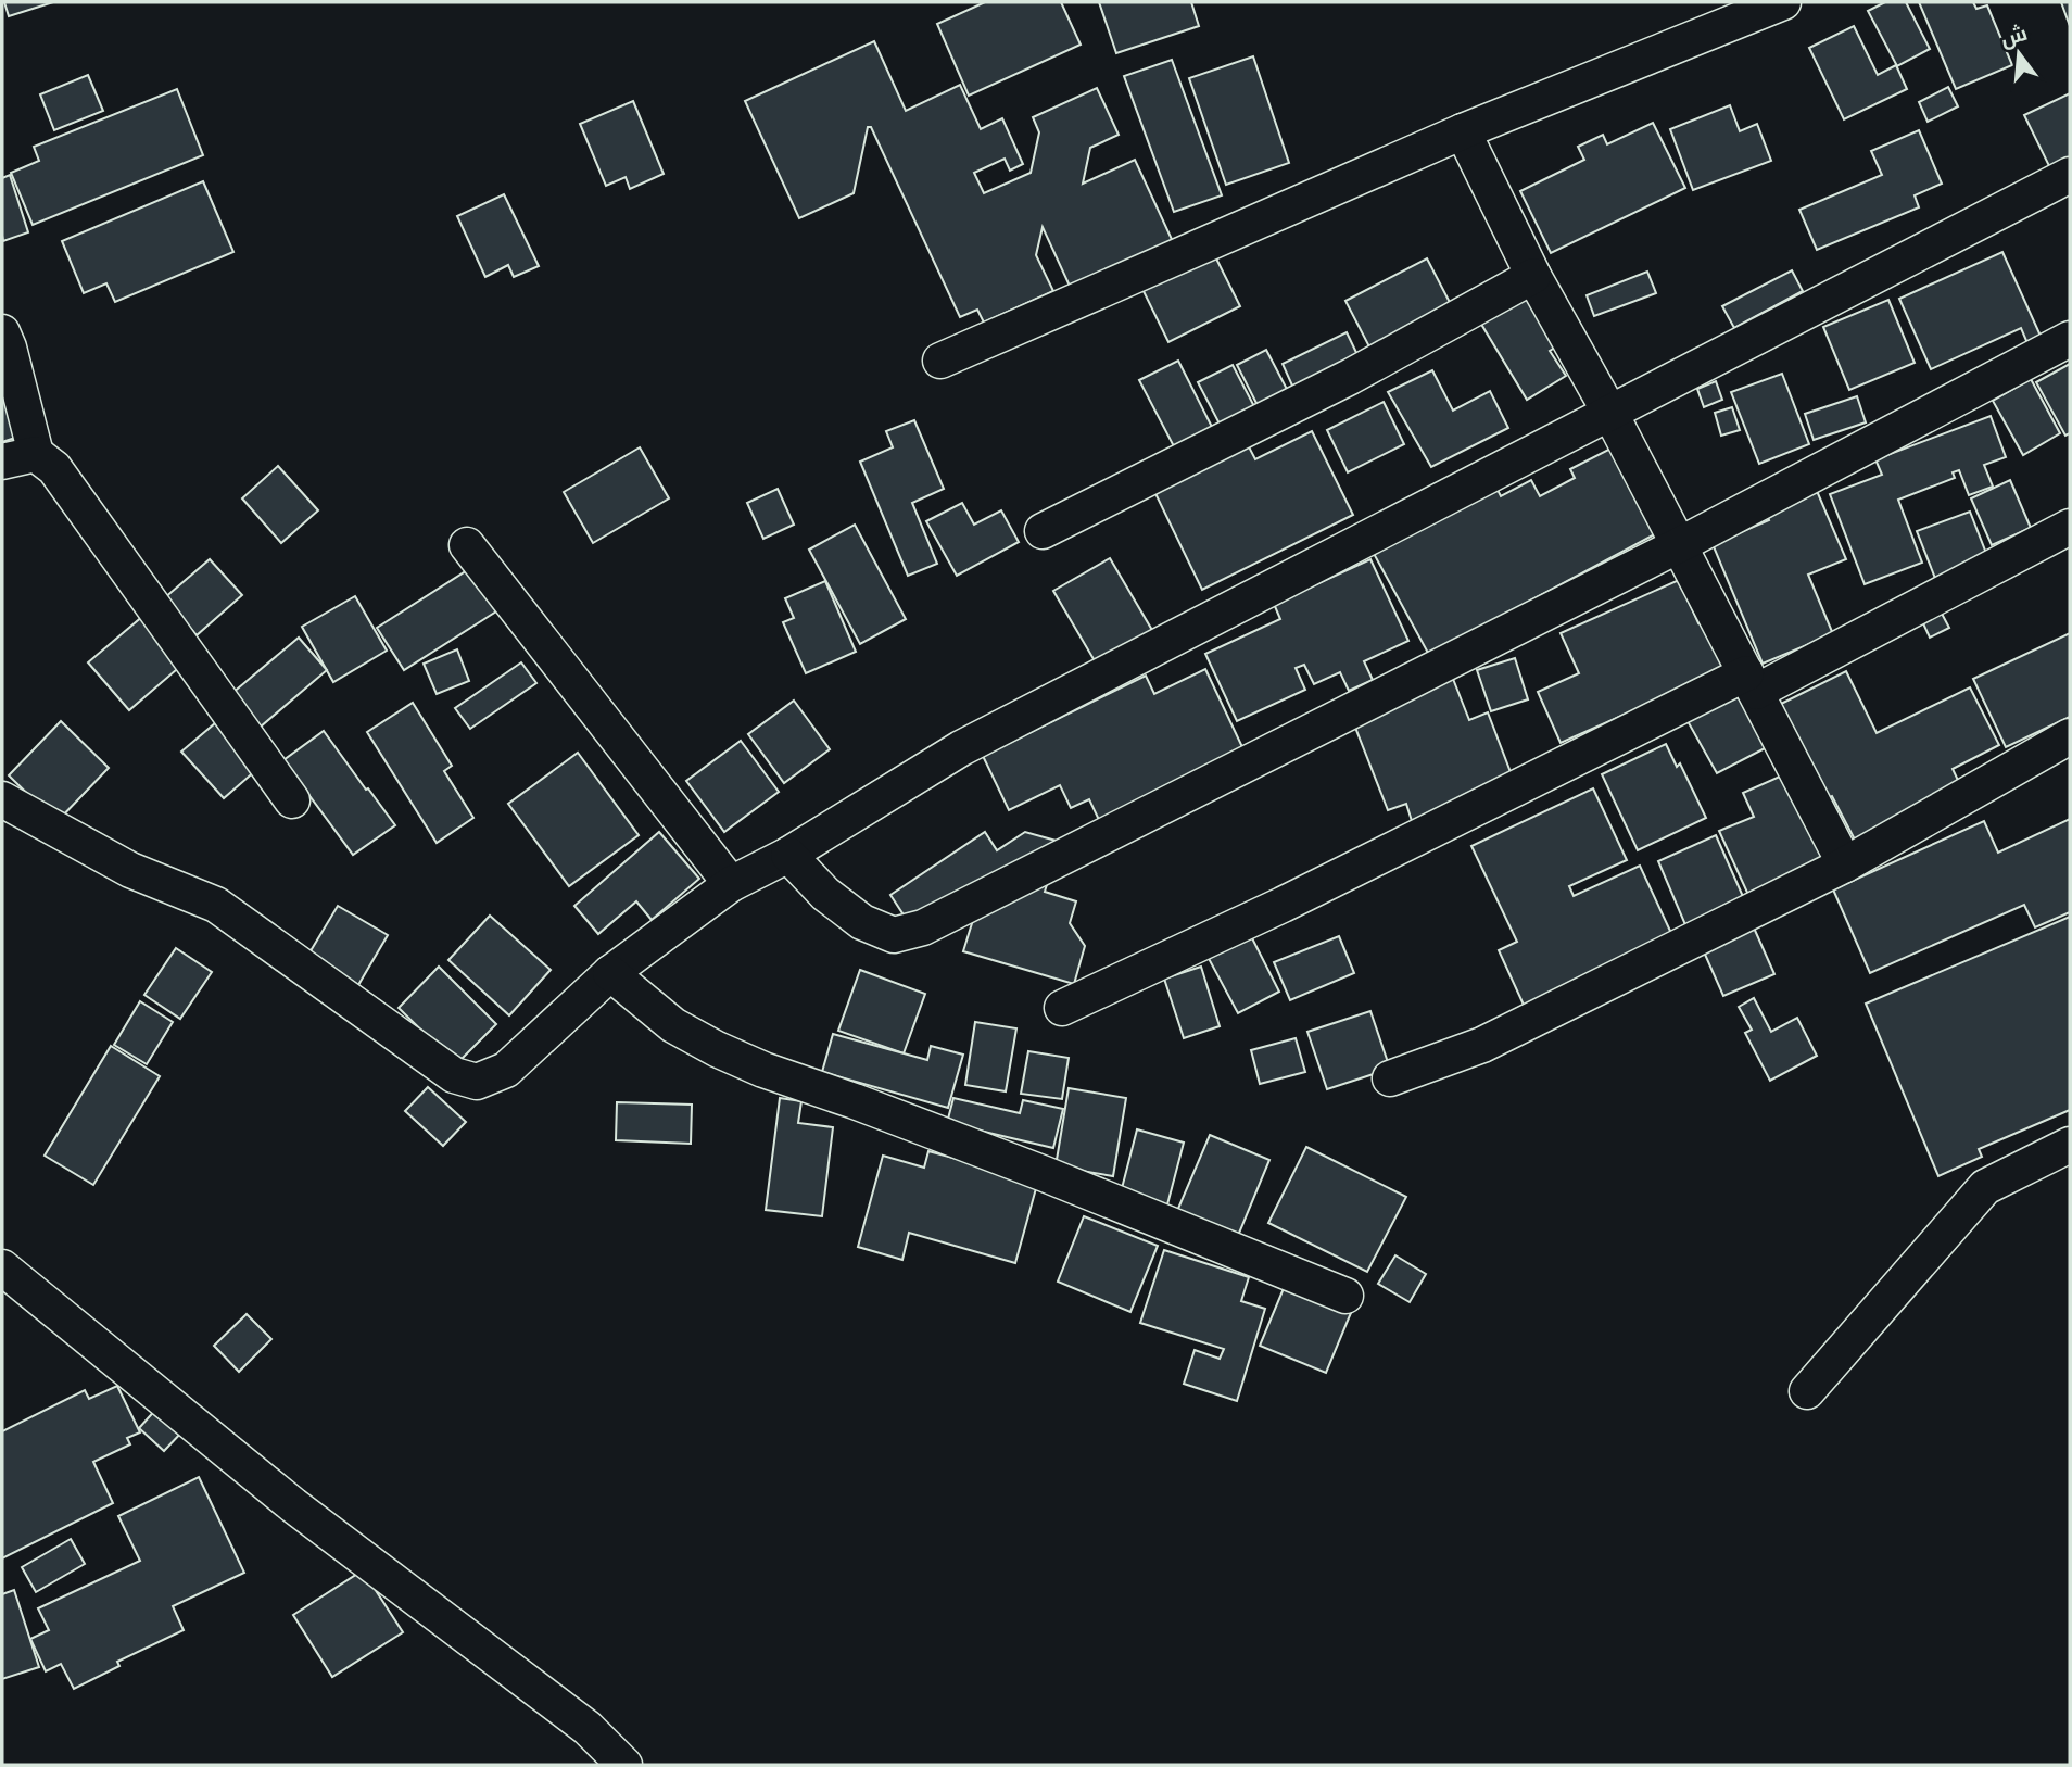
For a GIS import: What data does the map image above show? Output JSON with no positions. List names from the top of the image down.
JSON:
{
  "north": "top"
}
